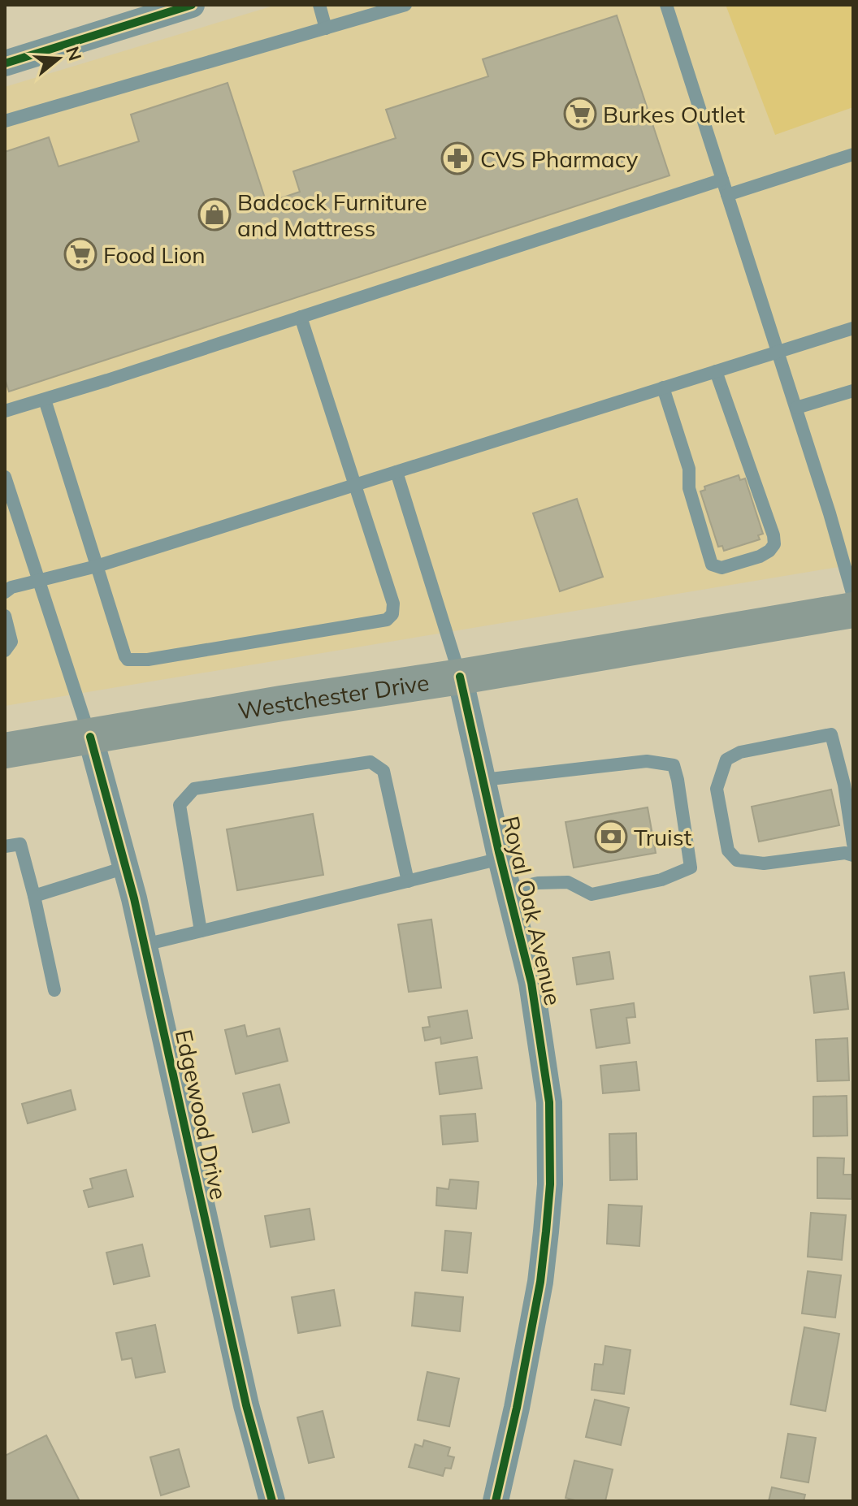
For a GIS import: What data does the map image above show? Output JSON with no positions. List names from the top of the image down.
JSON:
{
  "streets": {
    "main road": ["Westchester Drive"],
    "street": ["Royal Oak Avenue", "Edgewood Drive"]
  },
  "crossings": [
    ["Westchester Drive", "Royal Oak Avenue"],
    ["Westchester Drive", "Edgewood Drive"]
  ],
  "places": {
    "supermarket": ["Burkes Outlet", "Food Lion"],
    "pharmacy": ["CVS Pharmacy"],
    "shop": ["Badcock Furniture and Mattress"],
    "bank": ["Truist"]
  },
  "north": "right"
}
